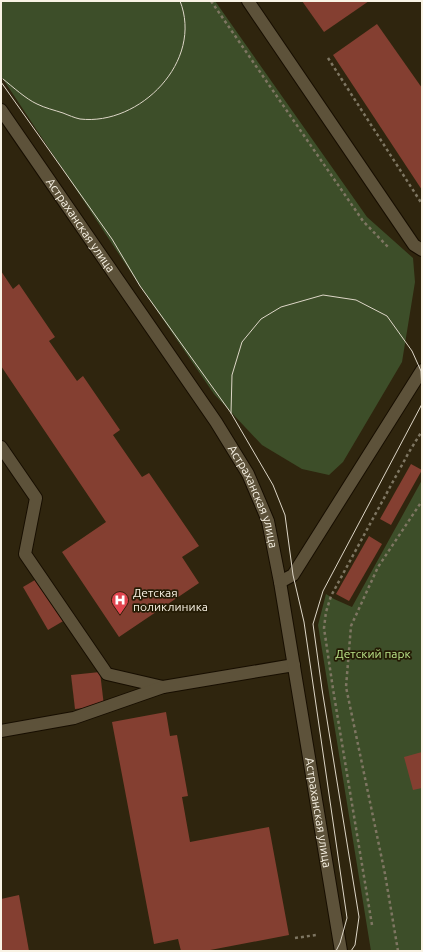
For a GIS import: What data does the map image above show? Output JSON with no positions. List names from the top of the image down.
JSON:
{
  "streets": {
    "main road": ["Астраханская улица"]
  },
  "parks": ["Детский парк"],
  "places": {
    "hospital": ["Детская поликлиника"]
  }
}
